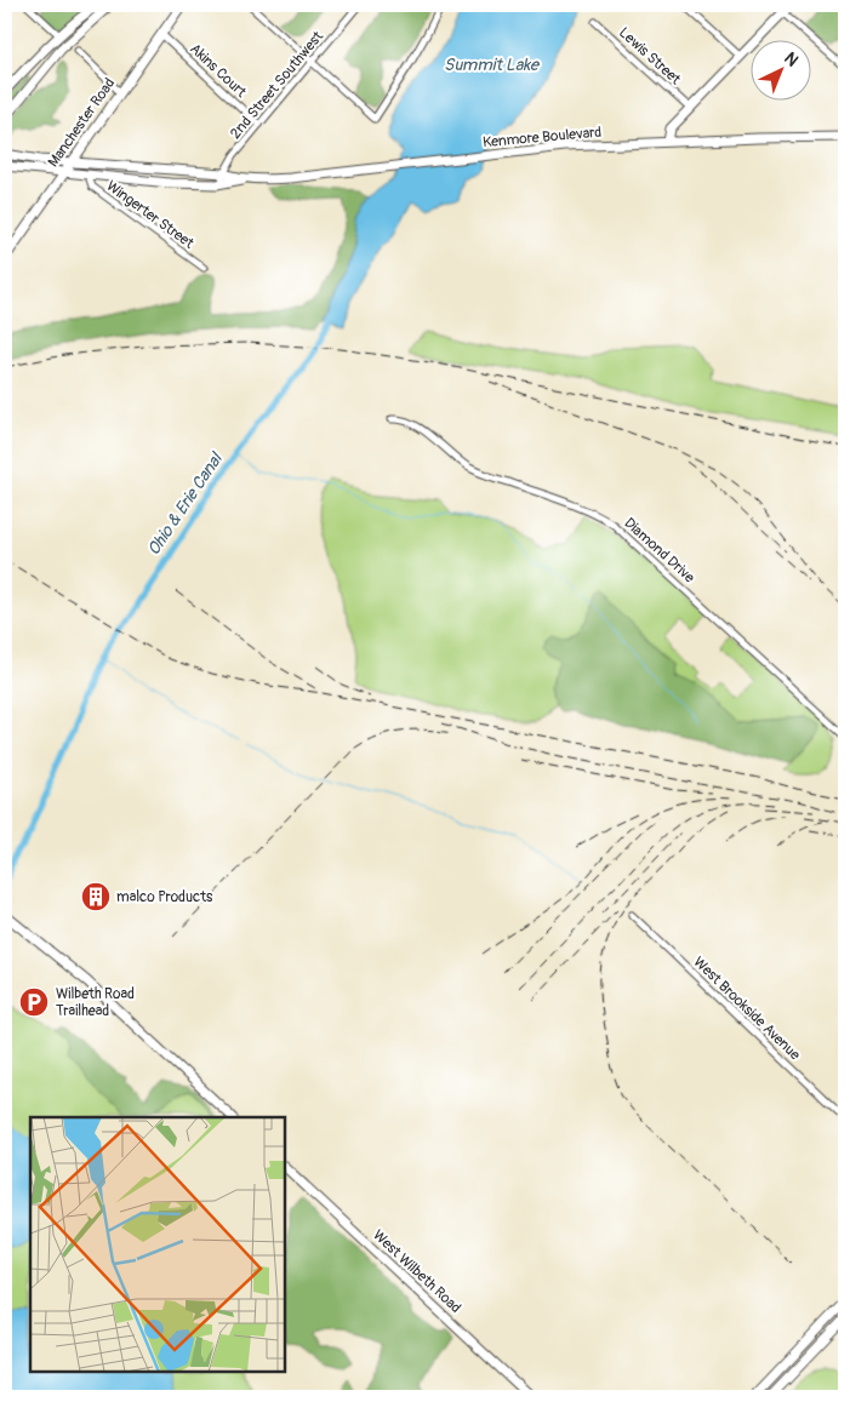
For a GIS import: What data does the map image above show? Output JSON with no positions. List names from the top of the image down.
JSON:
{
  "streets": {
    "main road": ["Manchester Road", "Kenmore Boulevard", "West Wilbeth Road"],
    "street": [
      "Lewis Street",
      "Akins Court",
      "2nd Street Southwest",
      "Wingerter Street",
      "Diamond Drive",
      "West Brookside Avenue"
    ]
  },
  "crossings": [
    ["Akins Court", "2nd Street Southwest"],
    ["Akins Court", "Manchester Road"],
    ["2nd Street Southwest", "Kenmore Boulevard"],
    ["Manchester Road", "Kenmore Boulevard"],
    ["Kenmore Boulevard", "Wingerter Street"]
  ],
  "water": ["Summit Lake", "Ohio & Erie Canal"],
  "places": {
    "building": ["malco Products"],
    "parking": ["Wilbeth Road Trailhead"]
  },
  "north": "top right"
}
